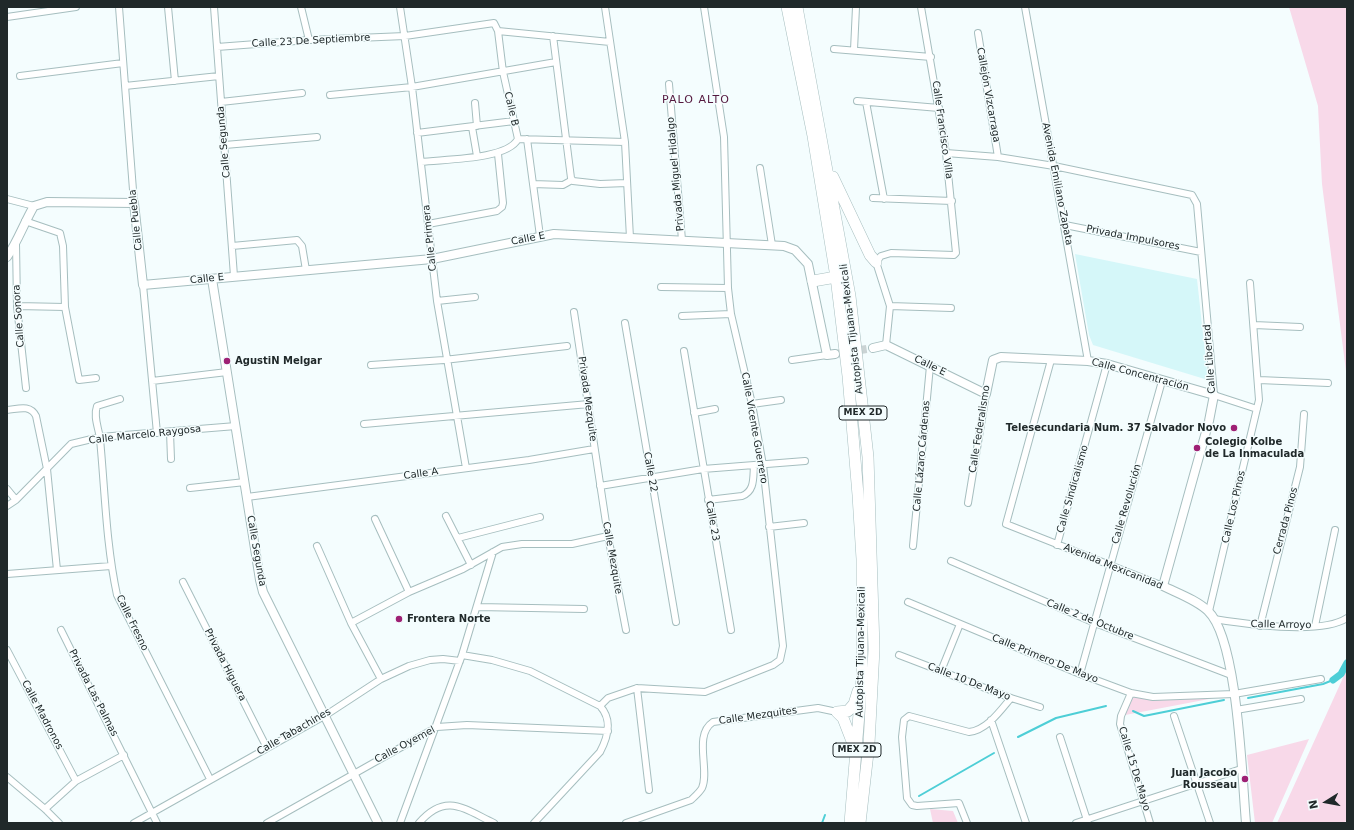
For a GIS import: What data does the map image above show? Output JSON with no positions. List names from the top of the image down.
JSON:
{
  "streets": {
    "highway": ["Autopista Tijuana-Mexicali", "MEX 2D"],
    "main road": [
      "Calle Segunda",
      "Calle Puebla",
      "Calle E",
      "Calle Libertad",
      "Calle Concentración",
      "Calle Federalismo",
      "Avenida Mexicanidad"
    ],
    "street": [
      "Calle 23 De Septiembre",
      "Callejón Vizcarraga",
      "Calle B",
      "Calle Francisco Villa",
      "Privada Miguel Hidalgo",
      "Avenida Emiliano Zapata",
      "Calle Primera",
      "Privada Impulsores",
      "Calle Sonora",
      "Privada Mezquite",
      "Calle Vicente Guerrero",
      "Calle Marcelo Raygosa",
      "Calle Lázaro Cárdenas",
      "Calle 22",
      "Calle A",
      "Calle Sindicalismo",
      "Calle Revolución",
      "Calle Los Pinos",
      "Calle 23",
      "Cerrada Pinos",
      "Calle Mezquite",
      "Calle 2 de Octubre",
      "Calle Fresno",
      "Calle Arroyo",
      "Calle Primero De Mayo",
      "Privada Higuera",
      "Calle 10 De Mayo",
      "Privada Las Palmas",
      "Calle Madronos",
      "Calle Mezquites",
      "Calle Tabachines",
      "Calle Oyemel",
      "Calle 15 De Mayo"
    ]
  },
  "crossings": [
    ["Calle 23 De Septiembre", "Calle B"],
    ["Calle 23 De Septiembre", "Calle Segunda"],
    ["Calle 23 De Septiembre", "Calle Primera"],
    ["Calle Segunda", "Calle E"],
    ["Calle Segunda", "Calle Marcelo Raygosa"],
    ["Calle Segunda", "Calle A"],
    ["Calle Segunda", "Calle Tabachines"],
    ["Calle Segunda", "Calle Oyemel"],
    ["Privada Miguel Hidalgo", "Calle E"],
    ["Avenida Emiliano Zapata", "Privada Impulsores"],
    ["Avenida Emiliano Zapata", "Calle Libertad"],
    ["Avenida Emiliano Zapata", "Calle Concentración"],
    ["Calle Puebla", "Calle E"],
    ["Calle Puebla", "Calle Marcelo Raygosa"],
    ["Calle Primera", "Calle E"],
    ["Calle Primera", "Calle A"],
    ["Privada Impulsores", "Calle Libertad"],
    ["Calle E", "Calle Vicente Guerrero"],
    ["Calle E", "Calle Federalismo"],
    ["Calle E", "Calle Lázaro Cárdenas"],
    ["Calle Libertad", "Calle Concentración"],
    ["Calle Libertad", "Avenida Mexicanidad"],
    ["Calle Concentración", "Calle Federalismo"],
    ["Calle Concentración", "Calle Sindicalismo"],
    ["Calle Concentración", "Calle Revolución"],
    ["Calle Concentración", "Calle Los Pinos"],
    ["Calle Concentración", "Avenida Mexicanidad"],
    ["Privada Mezquite", "Calle A"],
    ["Privada Mezquite", "Calle Mezquite"],
    ["Calle Vicente Guerrero", "Calle Tabachines"],
    ["Calle Marcelo Raygosa", "Calle Fresno"],
    ["Calle Sindicalismo", "Avenida Mexicanidad"],
    ["Calle Revolución", "Avenida Mexicanidad"],
    ["Calle Revolución", "Calle 2 de Octubre"],
    ["Calle Revolución", "Calle Primero De Mayo"],
    ["Calle Los Pinos", "Avenida Mexicanidad"],
    ["Cerrada Pinos", "Calle Arroyo"],
    ["Avenida Mexicanidad", "Calle 2 de Octubre"],
    ["Avenida Mexicanidad", "Calle Arroyo"],
    ["Calle Fresno", "Calle Tabachines"],
    ["Calle Primero De Mayo", "Calle 15 De Mayo"],
    ["Privada Higuera", "Calle Tabachines"],
    ["Privada Las Palmas", "Calle Tabachines"]
  ],
  "districts": ["PALO ALTO"],
  "places": [
    "AgustiN Melgar",
    "Telesecundaria Num. 37 Salvador Novo",
    "Colegio Kolbe de La Inmaculada",
    "Frontera Norte",
    "Juan Jacobo Rousseau"
  ],
  "north": "left"
}
